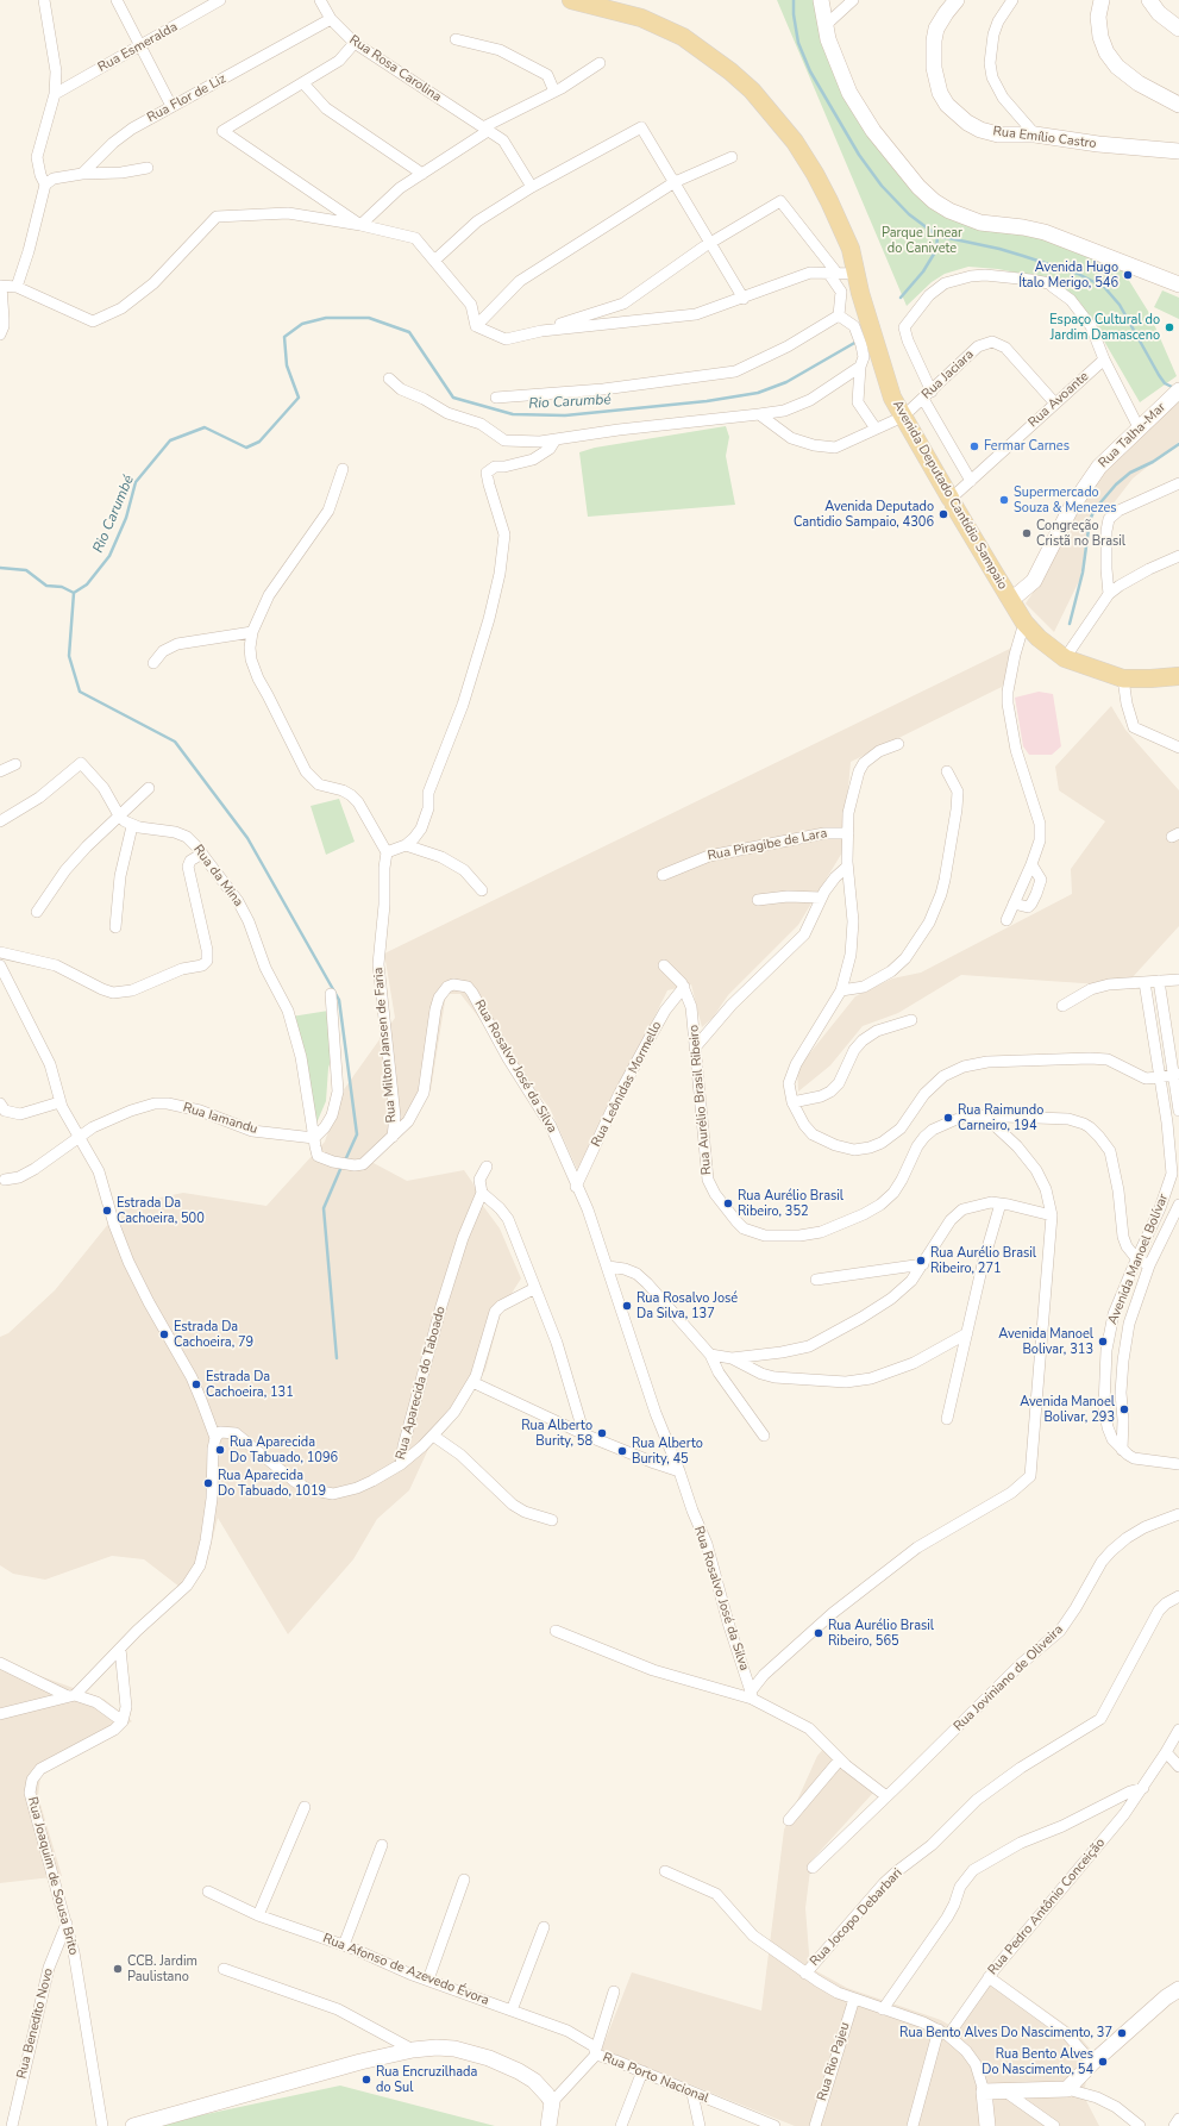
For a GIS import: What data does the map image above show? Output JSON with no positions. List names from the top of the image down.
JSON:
{
  "streets": {
    "main road": ["Avenida Deputado Cantídio Sampaio"],
    "street": [
      "Rua Esmeralda",
      "Rua Rosa Carolina",
      "Rua Flor de Liz",
      "Rua Emílio Castro",
      "Rua Jaciara",
      "Rua Avoante",
      "Rua Talha-Mar",
      "Rua Piragibe de Lara",
      "Rua da Mina",
      "Rua Milton Jansen de Faria",
      "Rua Rosalvo José da Silva",
      "Rua Leônidas Mormello",
      "Rua Aurélio Brasil Ribeiro",
      "Rua Iamandu",
      "Avenida Manoel Bolívar",
      "Rua Aparecida do Taboado",
      "Rua Joviniano de Oliveira",
      "Rua Joaquim de Sousa Brito",
      "Rua Pedro Antônio Conceição",
      "Rua Jocopo Debarbari",
      "Rua Afonso de Azevedo Évora",
      "Rua Benedito Novo",
      "Rua Rio Pajeu",
      "Rua Porto Nacional"
    ]
  },
  "crossings": [
    ["Rua Rosa Carolina", "Rua Flor de Liz"],
    ["Rua Jaciara", "Rua Avoante"],
    ["Rua Jaciara", "Avenida Deputado Cantídio Sampaio"],
    ["Rua Avoante", "Avenida Deputado Cantídio Sampaio"],
    ["Rua Talha-Mar", "Avenida Deputado Cantídio Sampaio"],
    ["Rua da Mina", "Rua Milton Jansen de Faria"],
    ["Rua da Mina", "Rua Rosalvo José da Silva"],
    ["Rua da Mina", "Rua Iamandu"],
    ["Rua Milton Jansen de Faria", "Rua Rosalvo José da Silva"],
    ["Rua Rosalvo José da Silva", "Rua Leônidas Mormello"],
    ["Rua Leônidas Mormello", "Rua Aurélio Brasil Ribeiro"],
    ["Rua Aurélio Brasil Ribeiro", "Avenida Manoel Bolívar"],
    ["Rua Joaquim de Sousa Brito", "Rua Benedito Novo"],
    ["Rua Afonso de Azevedo Évora", "Rua Porto Nacional"]
  ],
  "water": ["Rio Carumbé"],
  "parks": ["Parque Linear do Canivete"],
  "places": [
    "Avenida Hugo Ítalo Merigo, 546",
    "Espaço Cultural do Jardim Damasceno",
    "Fermar Carnes",
    "Supermercado Souza & Menezes",
    "Avenida Deputado Cantidio Sampaio, 4306",
    "Congreção Cristã no Brasil",
    "Rua Raimundo Carneiro, 194",
    "Rua Aurélio Brasil Ribeiro, 352",
    "Estrada Da Cachoeira, 500",
    "Rua Aurélio Brasil Ribeiro, 271",
    "Rua Rosalvo José Da Silva, 137",
    "Estrada Da Cachoeira, 79",
    "Avenida Manoel Bolivar, 313",
    "Estrada Da Cachoeira, 131",
    "Avenida Manoel Bolivar, 293",
    "Rua Alberto Burity, 58",
    "Rua Aparecida Do Tabuado, 1096",
    "Rua Alberto Burity, 45",
    "Rua Aparecida Do Tabuado, 1019",
    "Rua Aurélio Brasil Ribeiro, 565",
    "CCB. Jardim Paulistano",
    "Rua Bento Alves Do Nascimento, 37",
    "Rua Bento Alves Do Nascimento, 54",
    "Rua Encruzilhada do Sul"
  ]
}
